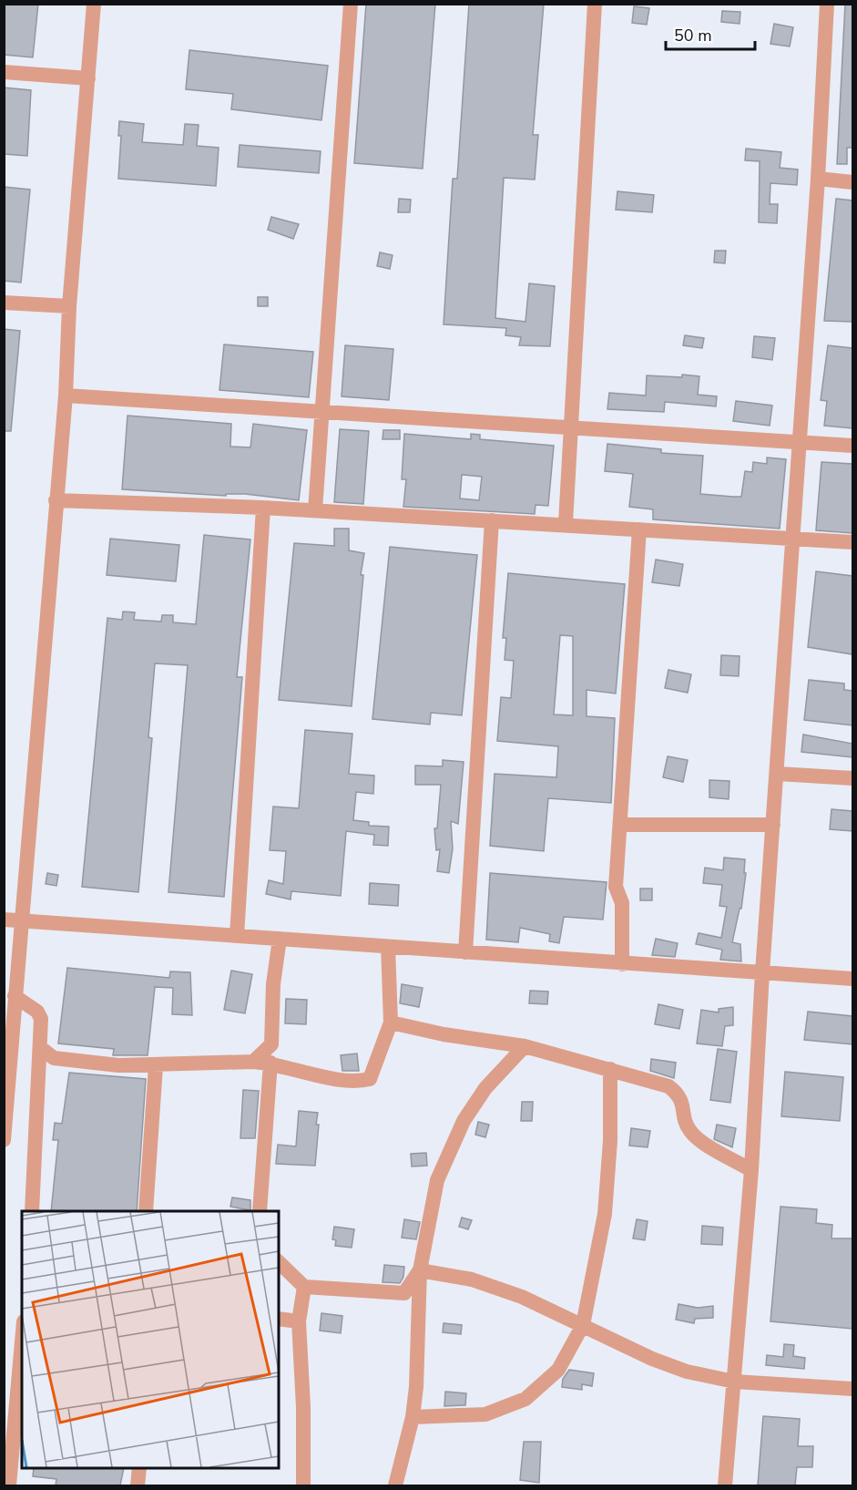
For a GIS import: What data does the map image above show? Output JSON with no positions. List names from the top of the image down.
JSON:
{
  "scale_bar": "50 m"
}
